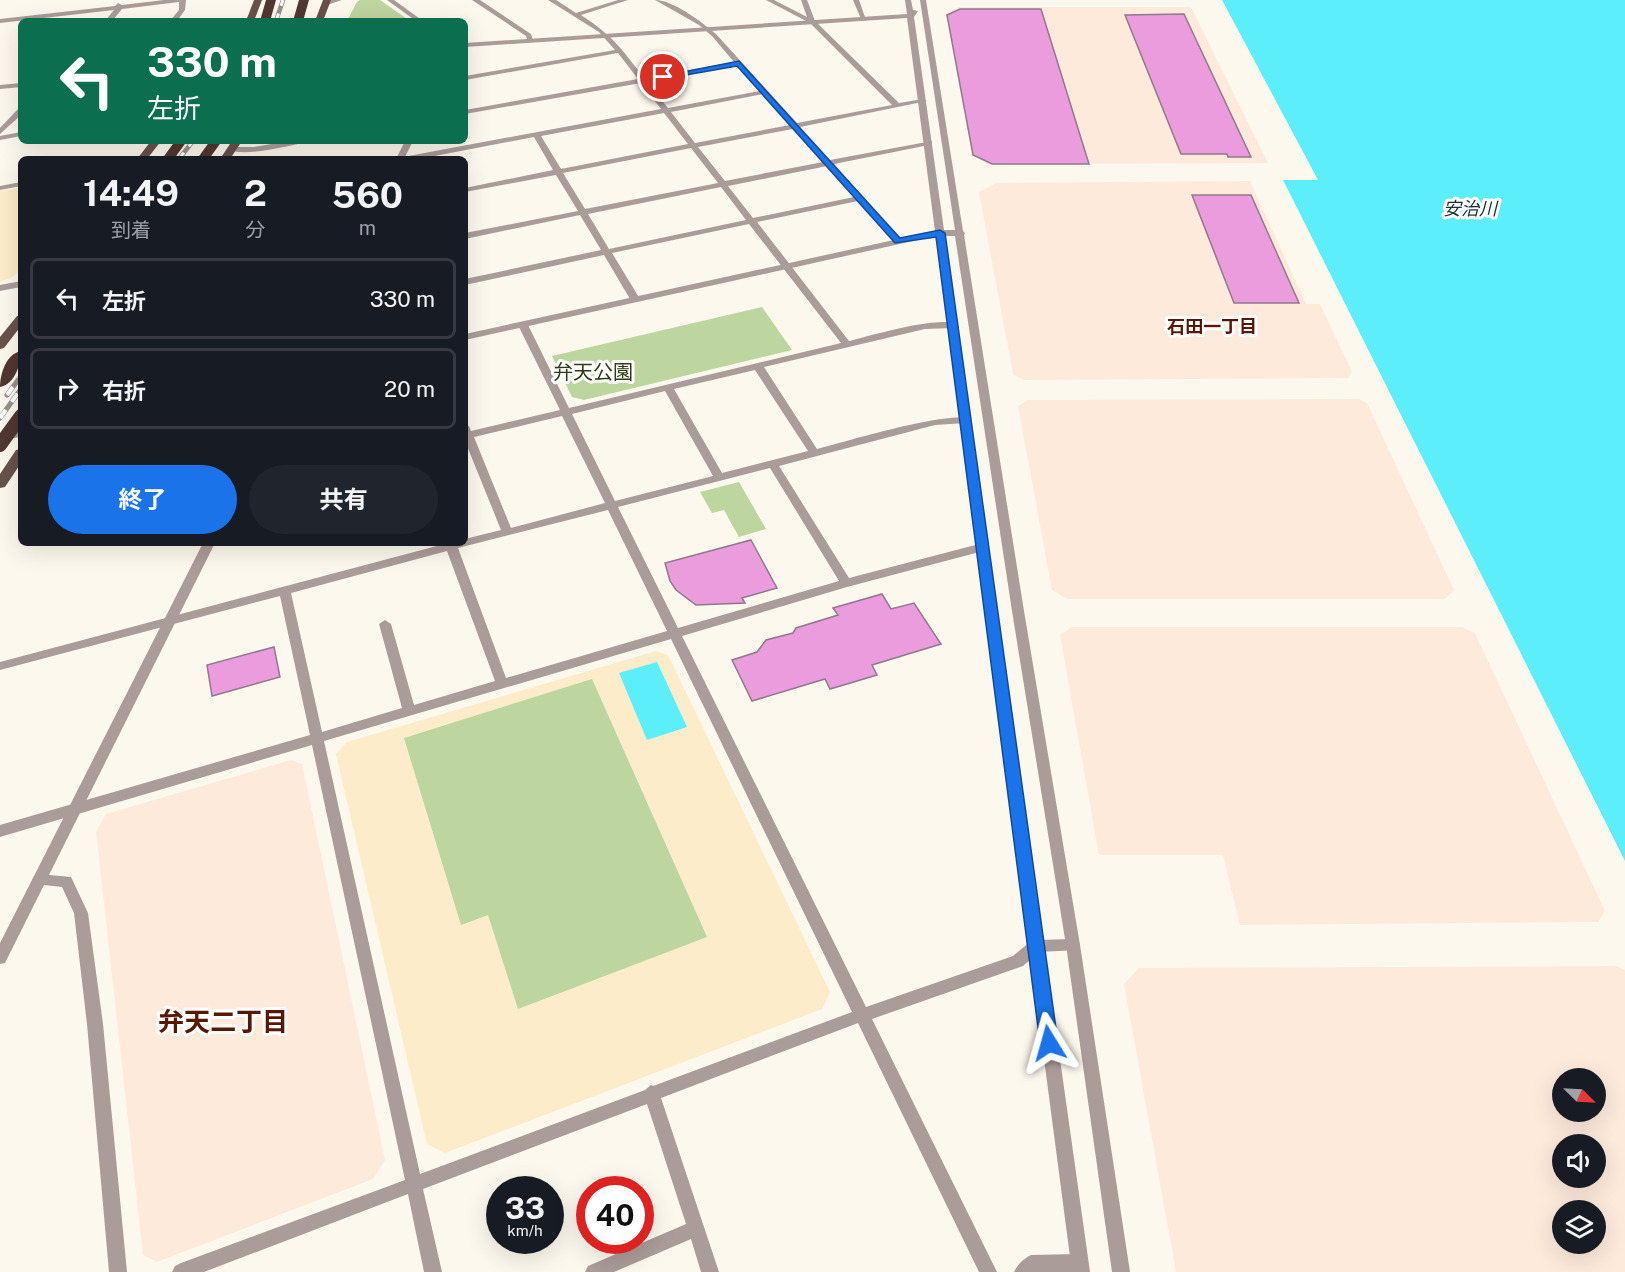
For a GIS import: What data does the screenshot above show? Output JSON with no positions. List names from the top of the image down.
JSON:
{
  "districts": ["石田一丁目", "弁天二丁目"],
  "water": ["安治川"],
  "parks": ["弁天公園"],
  "north": "bottom right",
  "page": {
    "turn": ["330 m", "左折"],
    "eta": [
      "14:49",
      "到着",
      "2",
      "分",
      "560",
      "m"
    ],
    "list": [
      {
        "name": "左折",
        "value": "330 m"
      },
      {
        "name": "右折",
        "value": "20 m"
      }
    ],
    "buttons": ["終了", "共有"],
    "speed": "33 km/h",
    "limit": "40"
  }
}
